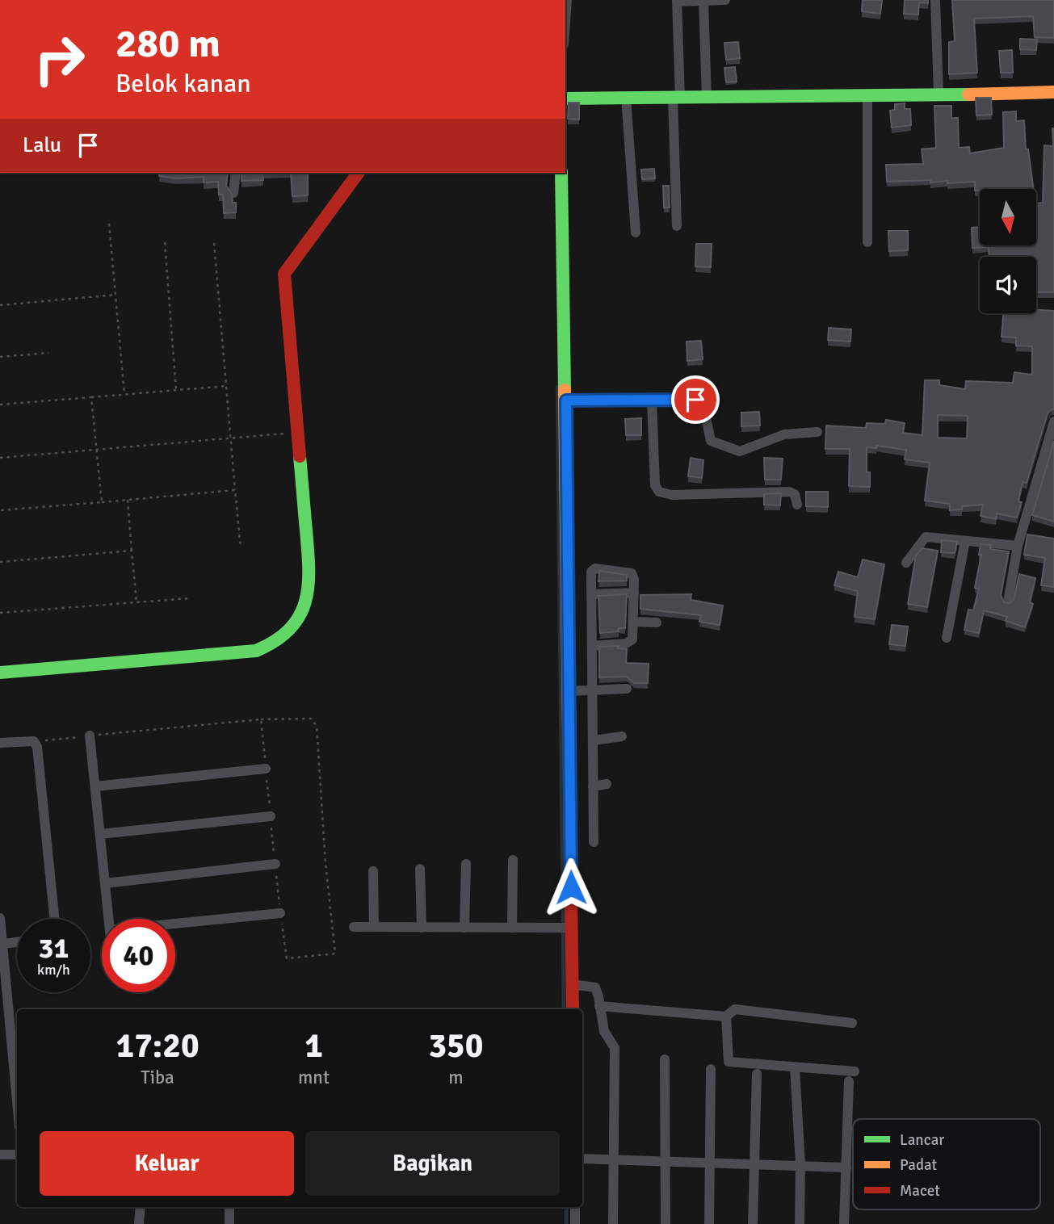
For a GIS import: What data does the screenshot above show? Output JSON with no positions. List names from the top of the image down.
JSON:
{
  "legend": ["Lancar", "Padat", "Macet"],
  "north": "bottom",
  "page": {
    "turn": ["280 m", "Belok kanan"],
    "then": "Lalu",
    "speed": "31 km/h",
    "limit": "40",
    "eta": [
      "17:20",
      "Tiba",
      "1",
      "mnt",
      "350",
      "m"
    ],
    "buttons": ["Keluar", "Bagikan"]
  }
}
